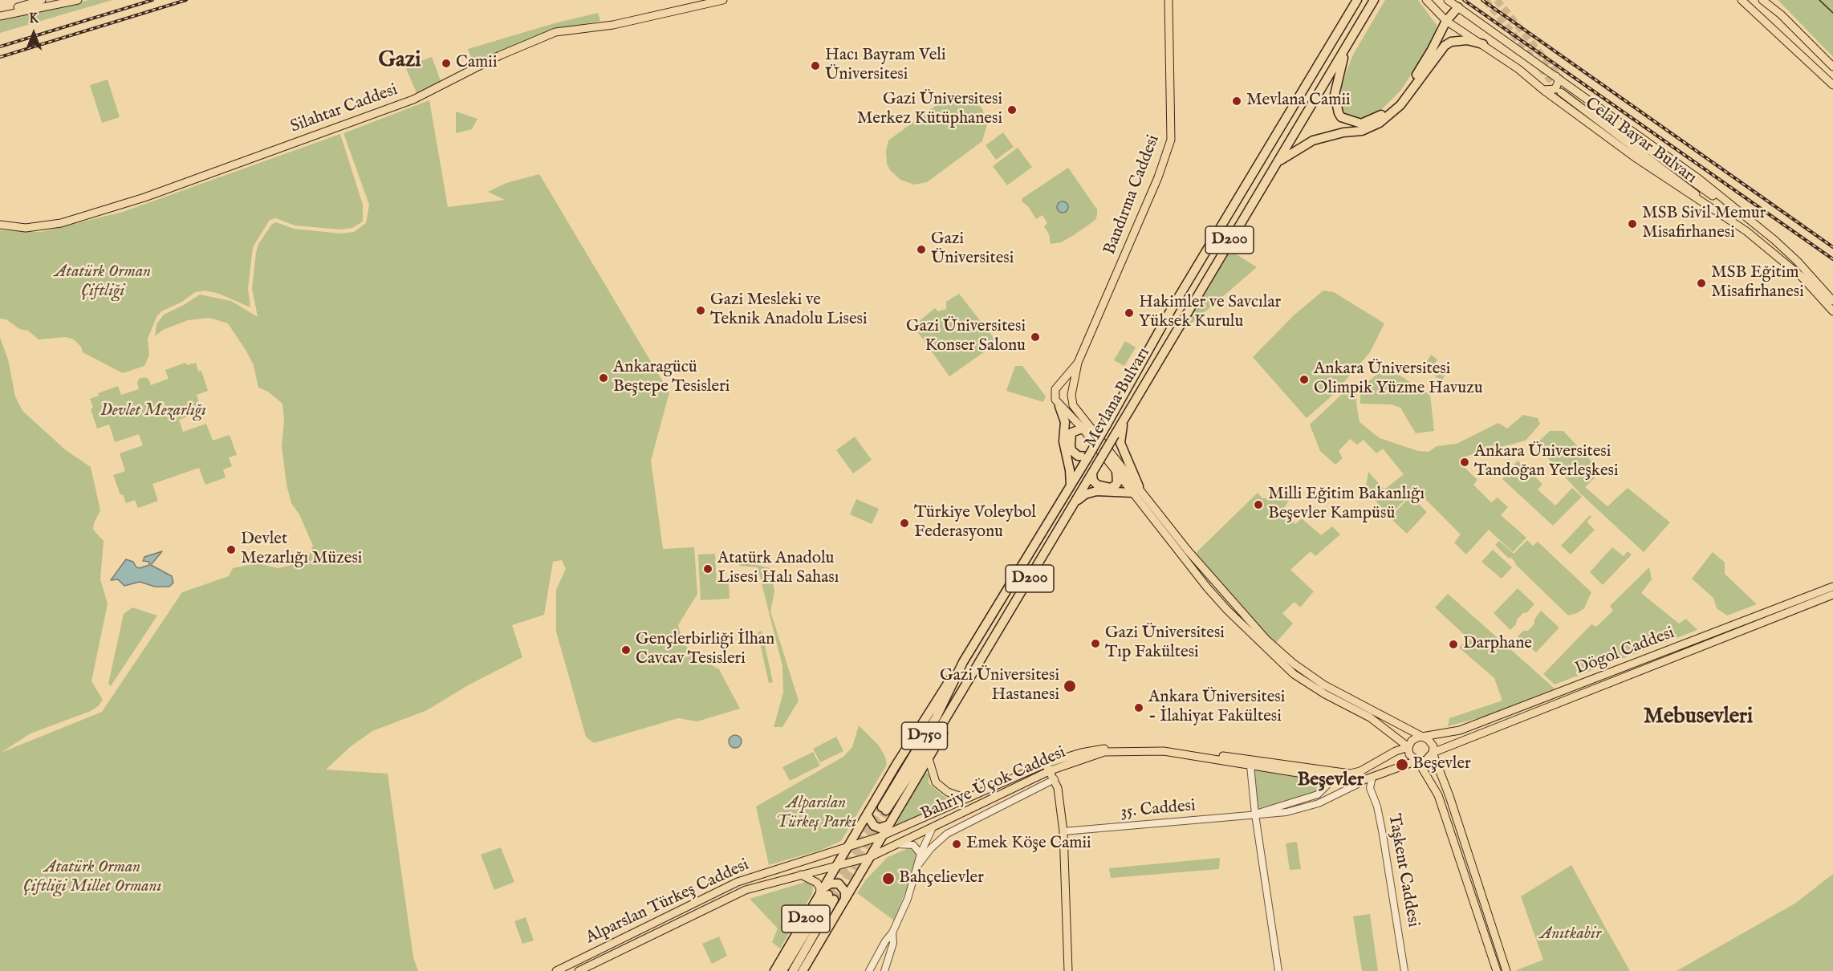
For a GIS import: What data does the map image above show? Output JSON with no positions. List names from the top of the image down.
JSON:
{
  "streets": {
    "highway": ["D200", "Mevlana Bulvarı", "D750"],
    "main road": [
      "Silahtar Caddesi",
      "Celal Bayar Bulvarı",
      "Bandırma Caddesi",
      "Dögol Caddesi",
      "Bahriye Üçok Caddesi",
      "Alparslan Türkeş Caddesi"
    ],
    "street": ["35. Caddesi", "Taşkent Caddesi"]
  },
  "crossings": [
    ["D200", "Mevlana Bulvarı"],
    ["D200", "Bahriye Üçok Caddesi"],
    ["D200", "Alparslan Türkeş Caddesi"],
    ["Bahriye Üçok Caddesi", "Alparslan Türkeş Caddesi"]
  ],
  "districts": ["Gazi", "Mebusevleri", "Beşevler"],
  "parks": [
    "Atatürk Orman Çiftliği",
    "Devlet Mezarlığı",
    "Alparslan Türkeş Parkı",
    "Atatürk Orman Çiftliği Millet Ormanı",
    "Anıtkabir"
  ],
  "places": [
    "Camii",
    "Hacı Bayram Veli Üniversitesi",
    "Mevlana Camii",
    "Gazi Üniversitesi Merkez Kütüphanesi",
    "MSB Sivil Memur Misafirhanesi",
    "Gazi Üniversitesi",
    "MSB Eğitim Misafirhanesi",
    "Gazi Mesleki ve Teknik Anadolu Lisesi",
    "Hakimler ve Savcılar Yüksek Kurulu",
    "Gazi Üniversitesi Konser Salonu",
    "Ankaragücü Beştepe Tesisleri",
    "Ankara Üniversitesi Olimpik Yüzme Havuzu",
    "Ankara Üniversitesi Tandoğan Yerleşkesi",
    "Milli Eğitim Bakanlığı Beşevler Kampüsü",
    "Türkiye Voleybol Federasyonu",
    "Devlet Mezarlığı Müzesi",
    "Atatürk Anadolu Lisesi Halı Sahası",
    "Gazi Üniversitesi Tıp Fakültesi",
    "Darphane",
    "Gençlerbirliği İlhan Cavcav Tesisleri",
    "Gazi Üniversitesi Hastanesi",
    "Ankara Üniversitesi - İlahiyat Fakültesi",
    "Beşevler",
    "Emek Köşe Camii",
    "Bahçelievler"
  ],
  "north": "top"
}
